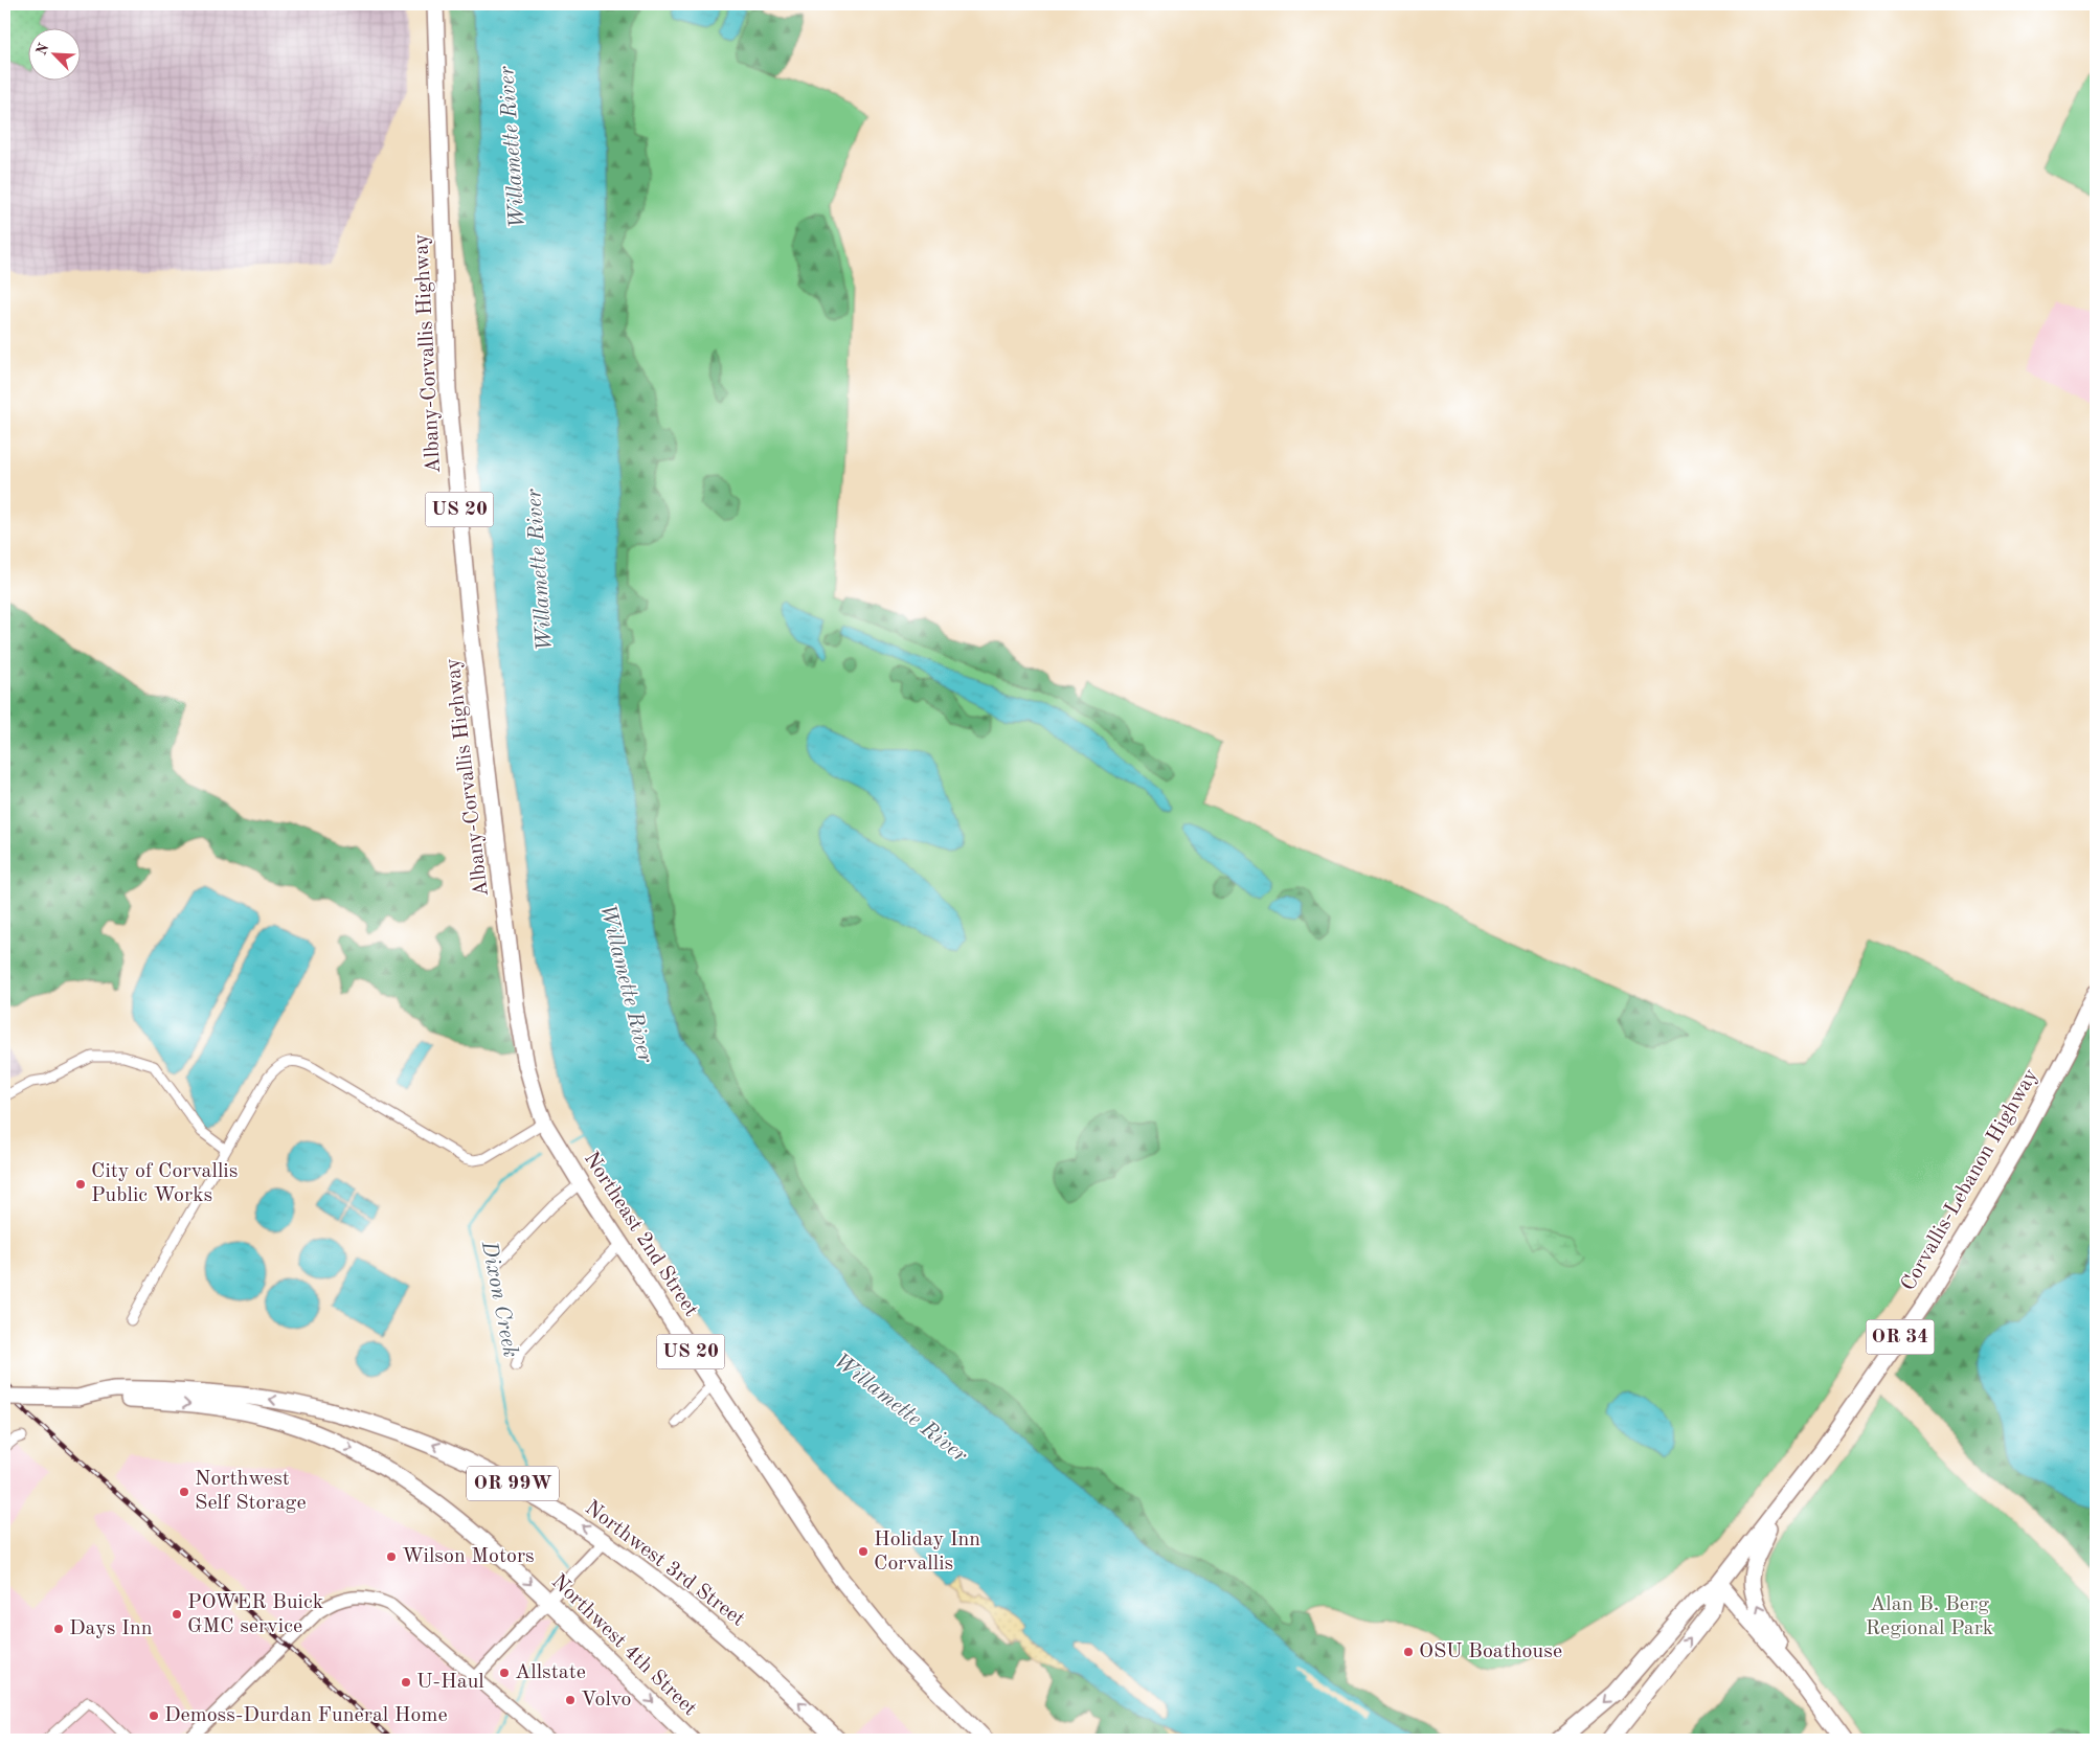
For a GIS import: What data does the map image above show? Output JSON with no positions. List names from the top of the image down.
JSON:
{
  "streets": {
    "highway": [
      "Albany-Corvallis Highway",
      "US 20",
      "Corvallis-Lebanon Highway",
      "Northeast 2nd Street",
      "OR 34",
      "OR 99W",
      "Northwest 3rd Street",
      "Northwest 4th Street"
    ]
  },
  "crossings": [
    ["Albany-Corvallis Highway", "Northeast 2nd Street"],
    ["Corvallis-Lebanon Highway", "OR 34"],
    ["OR 99W", "Northwest 3rd Street"],
    ["OR 99W", "Northwest 4th Street"],
    ["Northwest 3rd Street", "Northwest 4th Street"]
  ],
  "one_way": ["Northwest 3rd Street", "Northwest 4th Street"],
  "water": ["Willamette River", "Dixon Creek"],
  "parks": ["Alan B. Berg Regional Park"],
  "places": [
    "City of Corvallis Public Works",
    "Northwest Self Storage",
    "Holiday Inn Corvallis",
    "Wilson Motors",
    "POWER Buick GMC service",
    "Days Inn",
    "OSU Boathouse",
    "Allstate",
    "U-Haul",
    "Volvo",
    "Demoss-Durdan Funeral Home"
  ],
  "north": "top left"
}
